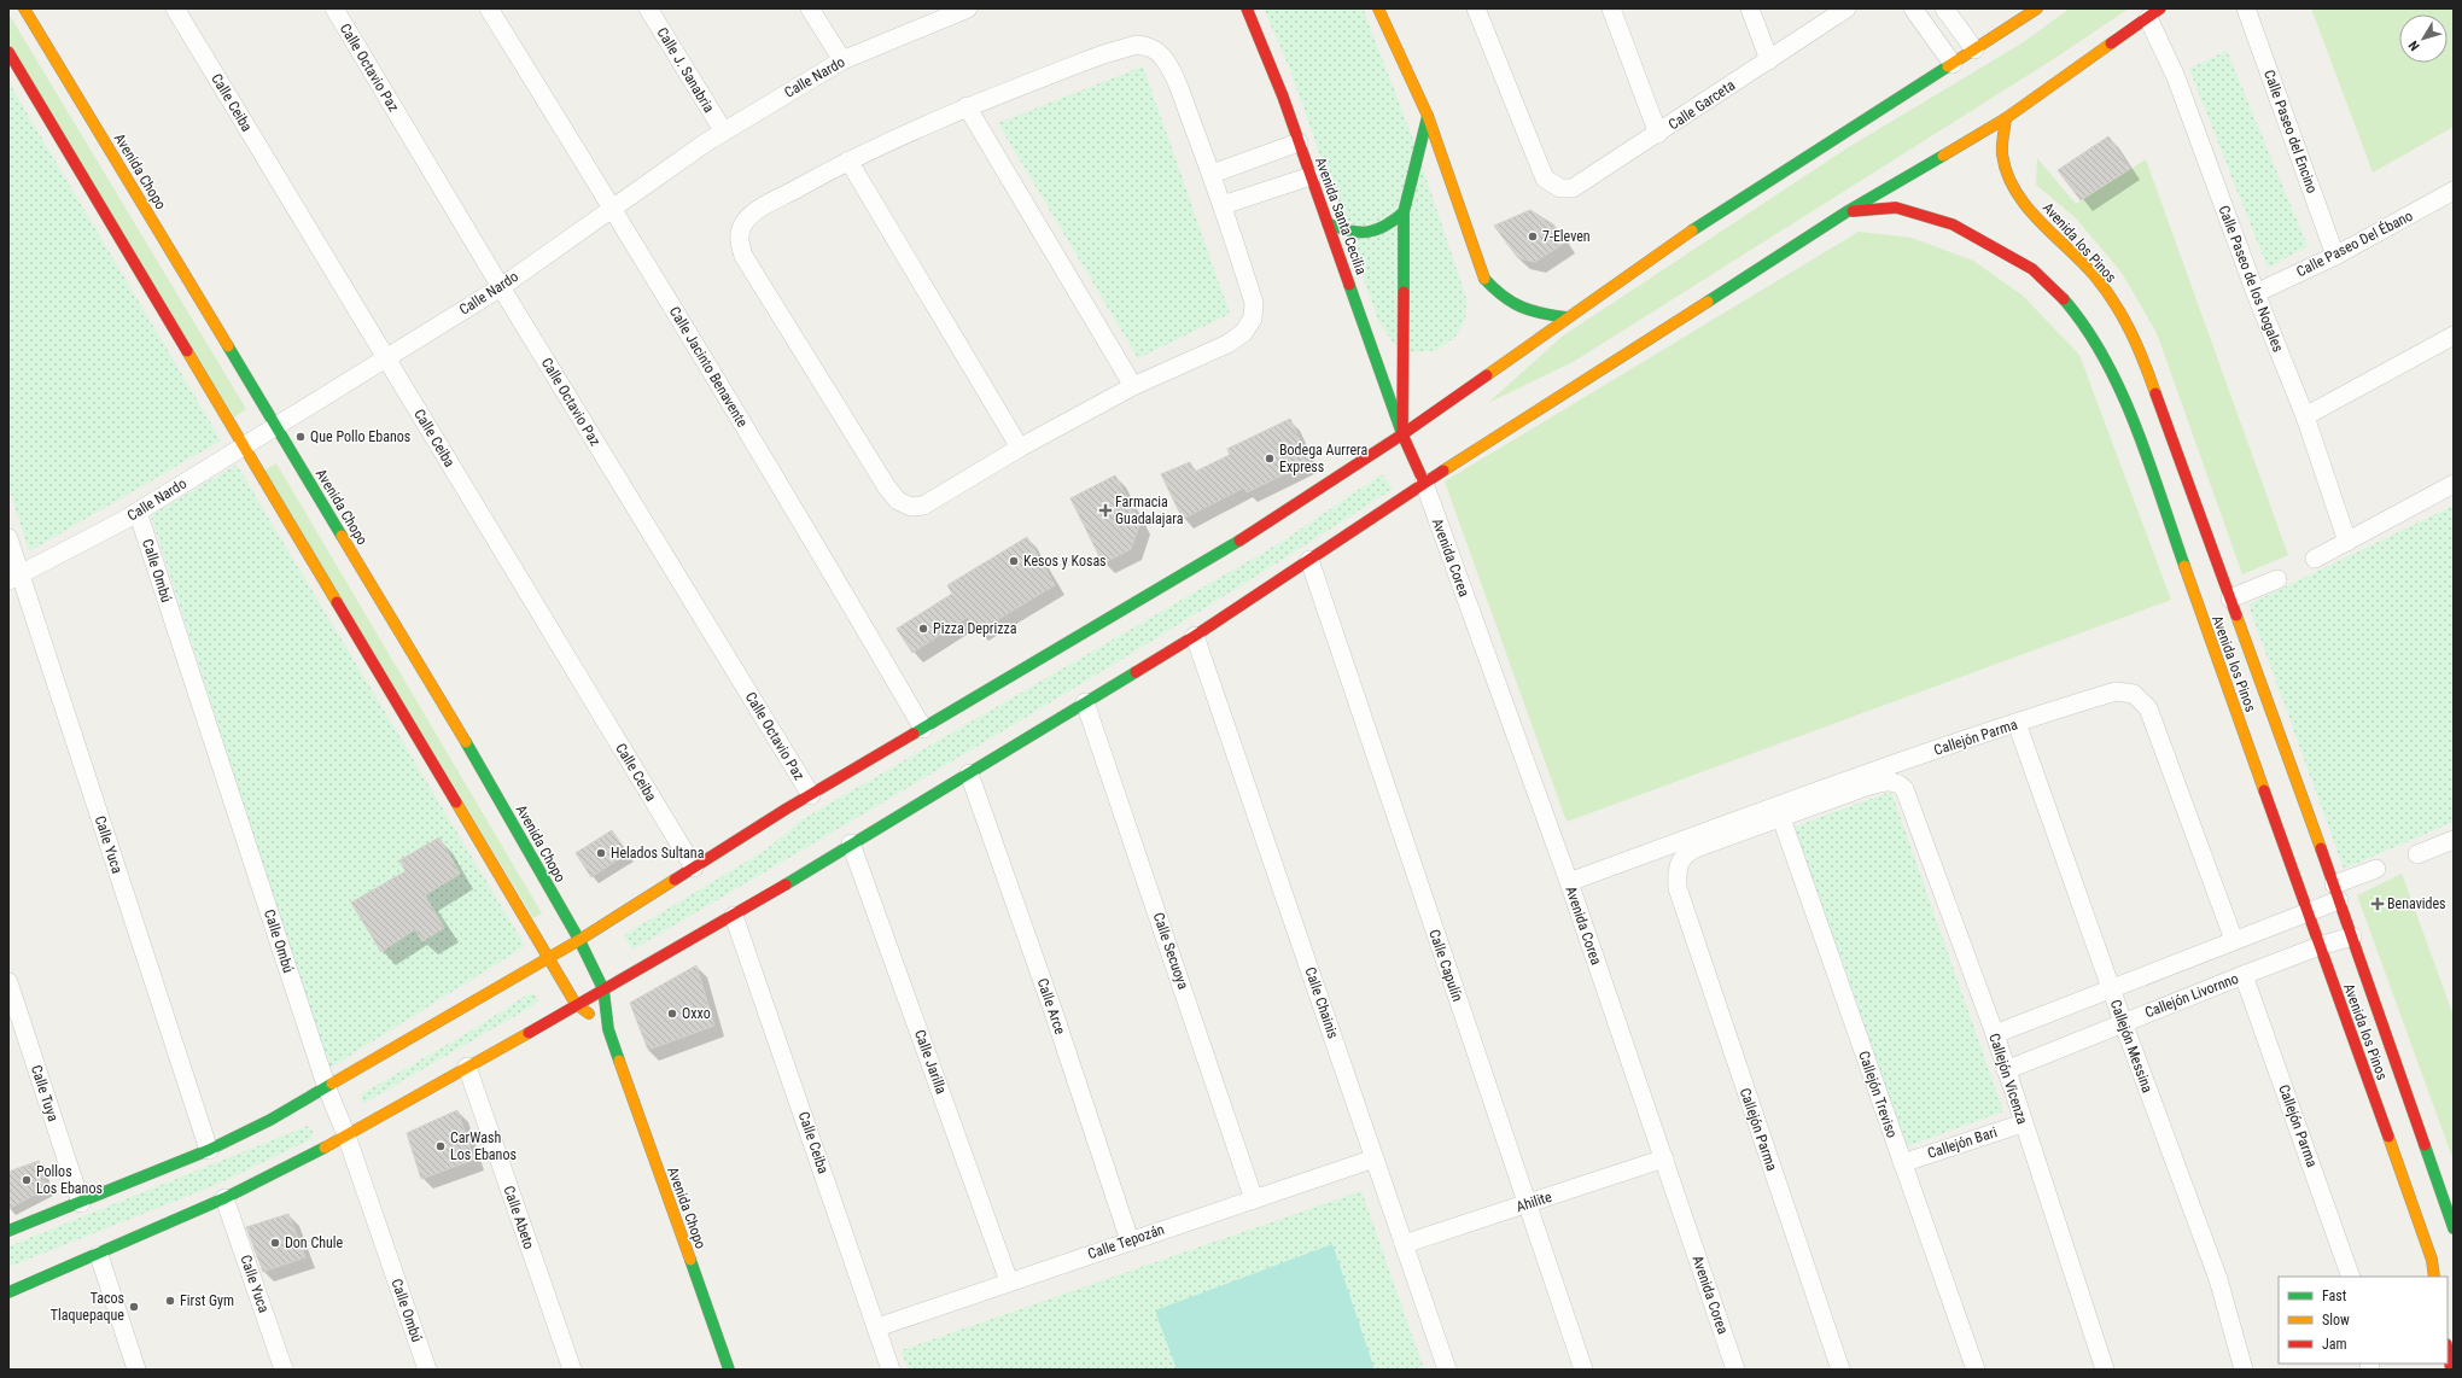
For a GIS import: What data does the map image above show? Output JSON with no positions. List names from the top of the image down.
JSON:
{
  "streets": {
    "street": [
      "Calle Octavio Paz",
      "Calle J. Sanabria",
      "Calle Nardo",
      "Calle Ceiba",
      "Calle Garceta",
      "Calle Paseo del Encino",
      "Avenida Chopo",
      "Avenida Santa Cecilia",
      "Avenida los Pinos",
      "Calle Paseo Del Ébano",
      "Calle Paseo de los Nogales",
      "Calle Jacinto Benavente",
      "Avenida Corea",
      "Calle Ombú",
      "Callejón Parma",
      "Calle Yuca",
      "Calle Secuoya",
      "Calle Capulín",
      "Callejón Livornno",
      "Calle Chainis",
      "Calle Arce",
      "Callejón Messina",
      "Calle Jarilla",
      "Callejón Vicenza",
      "Calle Tuya",
      "Callejón Treviso",
      "Callejón Bari",
      "Ahilite",
      "Calle Abeto",
      "Calle Tepozán"
    ]
  },
  "crossings": [
    ["Calle Octavio Paz", "Calle Nardo"],
    ["Calle J. Sanabria", "Calle Nardo"],
    ["Calle Nardo", "Calle Ceiba"],
    ["Calle Nardo", "Avenida Chopo"],
    ["Calle Nardo", "Calle Jacinto Benavente"],
    ["Calle Nardo", "Calle Ombú"],
    ["Calle Nardo", "Calle Yuca"],
    ["Calle Ceiba", "Calle Tepozán"],
    ["Calle Paseo del Encino", "Calle Paseo Del Ébano"],
    ["Avenida Santa Cecilia", "Avenida Corea"],
    ["Avenida los Pinos", "Callejón Livornno"],
    ["Calle Paseo Del Ébano", "Calle Paseo de los Nogales"],
    ["Avenida Corea", "Callejón Parma"],
    ["Avenida Corea", "Ahilite"],
    ["Callejón Parma", "Callejón Livornno"],
    ["Callejón Parma", "Callejón Messina"],
    ["Callejón Parma", "Callejón Vicenza"],
    ["Callejón Parma", "Callejón Treviso"],
    ["Calle Secuoya", "Calle Tepozán"],
    ["Calle Capulín", "Ahilite"],
    ["Callejón Livornno", "Callejón Messina"],
    ["Callejón Livornno", "Callejón Vicenza"],
    ["Calle Chainis", "Ahilite"],
    ["Calle Chainis", "Calle Tepozán"],
    ["Calle Arce", "Calle Tepozán"],
    ["Calle Jarilla", "Calle Tepozán"],
    ["Callejón Vicenza", "Callejón Treviso"],
    ["Callejón Vicenza", "Callejón Bari"],
    ["Callejón Treviso", "Callejón Bari"]
  ],
  "places": {
    "other": [
      "7-Eleven",
      "Que Pollo Ebanos",
      "Bodega Aurrera Express",
      "Kesos y Kosas",
      "Pizza Deprizza",
      "Helados Sultana",
      "Oxxo",
      "CarWash Los Ebanos",
      "Pollos Los Ebanos",
      "Don Chule",
      "First Gym",
      "Tacos Tlaquepaque"
    ],
    "health": ["Farmacia Guadalajara", "Benavides"]
  },
  "legend": ["Fast", "Slow", "Jam"],
  "north": "bottom left"
}
